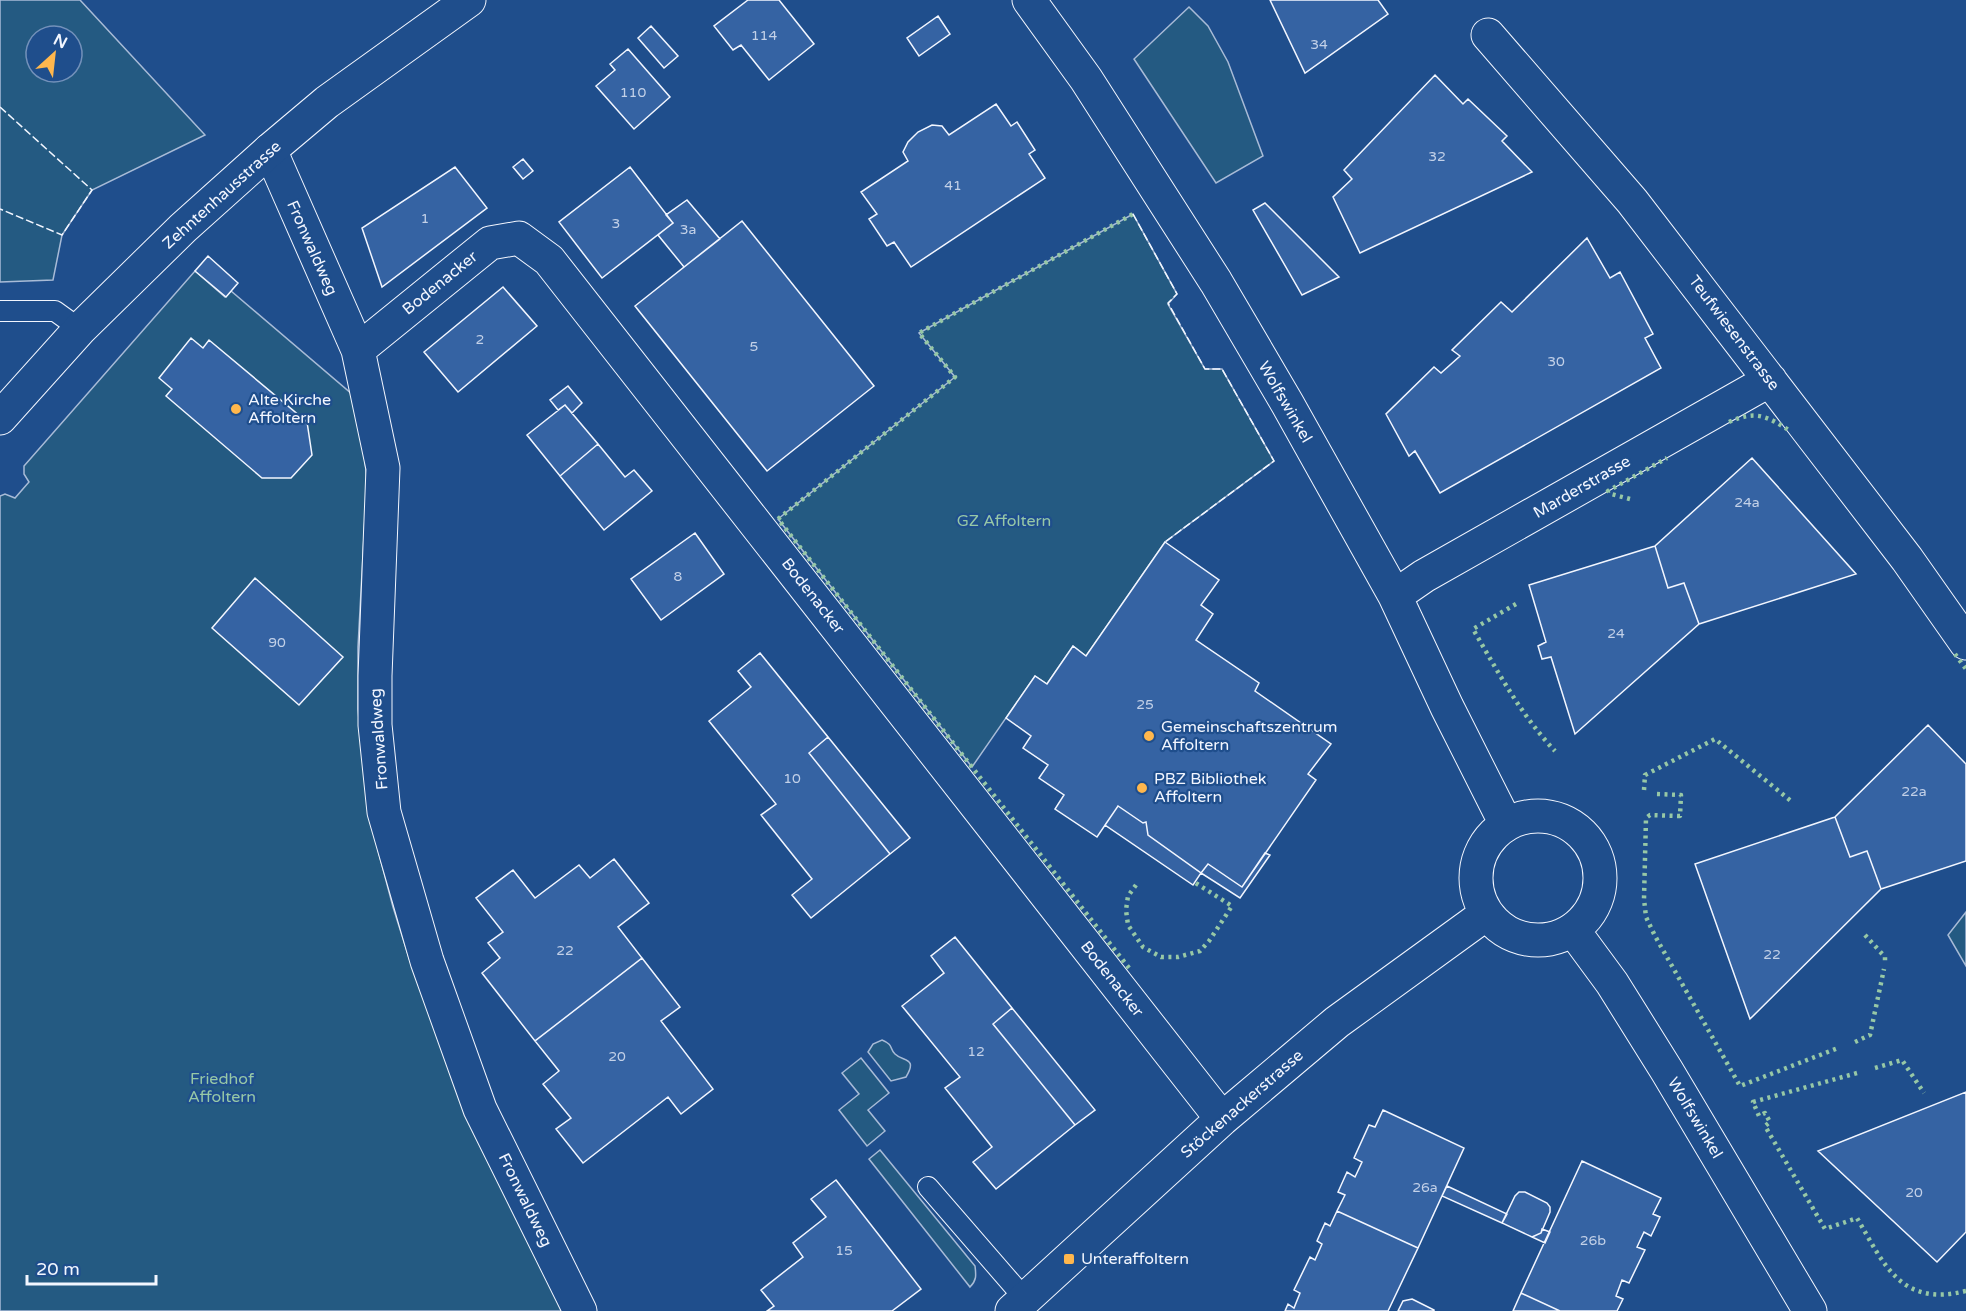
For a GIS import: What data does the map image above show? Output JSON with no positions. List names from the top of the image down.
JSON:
{
  "streets": {
    "street": [
      "Zehntenhausstrasse",
      "Fronwaldweg",
      "Bodenacker",
      "Teufwiesenstrasse",
      "Wolfswinkel",
      "Marderstrasse",
      "Stöckenackerstrasse"
    ]
  },
  "crossings": [
    ["Zehntenhausstrasse", "Fronwaldweg"],
    ["Fronwaldweg", "Bodenacker"],
    ["Bodenacker", "Stöckenackerstrasse"],
    ["Teufwiesenstrasse", "Marderstrasse"],
    ["Wolfswinkel", "Marderstrasse"],
    ["Wolfswinkel", "Stöckenackerstrasse"]
  ],
  "parks": ["GZ Affoltern", "Friedhof Affoltern"],
  "places": {
    "other": ["Alte Kirche Affoltern", "Gemeinschaftszentrum Affoltern", "PBZ Bibliothek Affoltern"],
    "transit": ["Unteraffoltern"]
  },
  "house_numbers": [
    "114",
    "34",
    "110",
    "32",
    "41",
    "1",
    "3",
    "3a",
    "2",
    "5",
    "30",
    "24a",
    "8",
    "24",
    "90",
    "25",
    "10",
    "22a",
    "22",
    "22",
    "12",
    "20",
    "26a",
    "20",
    "26b",
    "15"
  ],
  "scale_bar": "20 m",
  "north": "top right"
}
